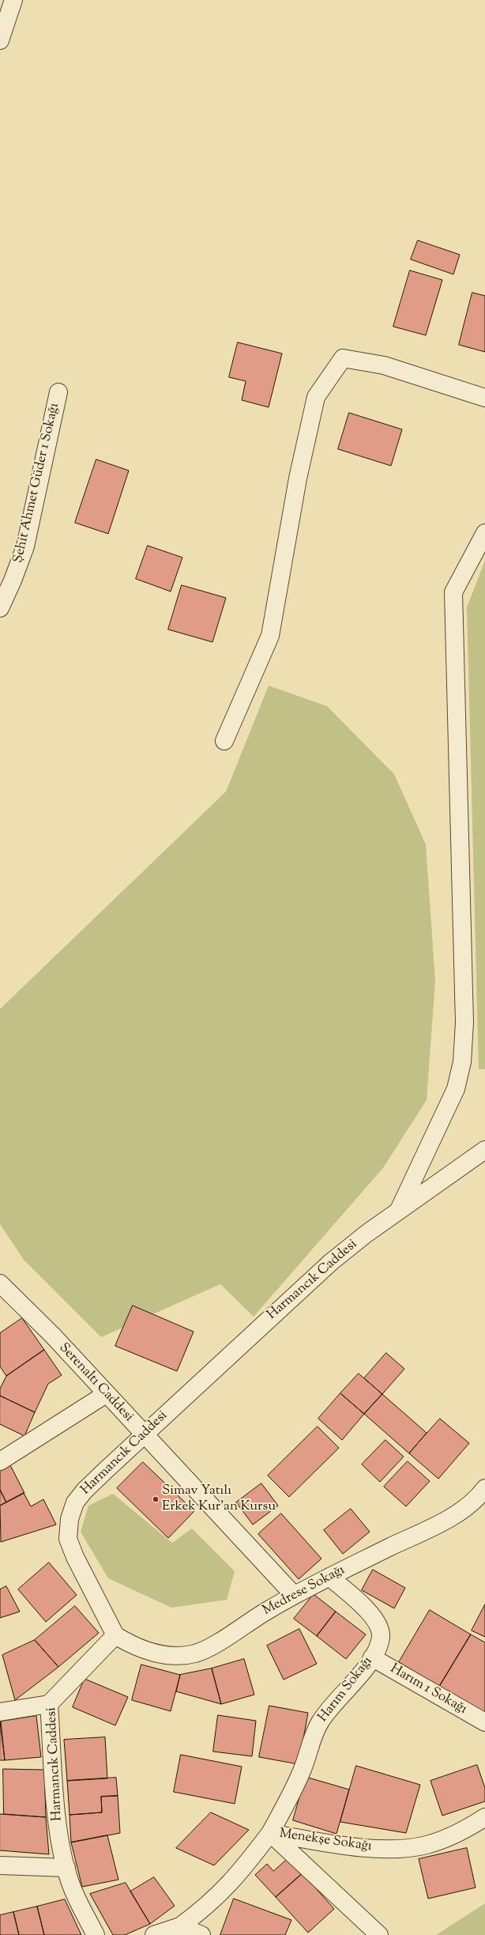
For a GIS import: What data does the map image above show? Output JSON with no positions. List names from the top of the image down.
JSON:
{
  "streets": {
    "street": [
      "Şehit Ahmet Güder 1 Sokağı",
      "Harmancık Caddesi",
      "Serenaltı Caddesi",
      "Medrese Sokağı",
      "Harım Sokağı",
      "Harım 1 Sokağı",
      "Menekşe Sokağı"
    ]
  },
  "crossings": [
    ["Harmancık Caddesi", "Serenaltı Caddesi"],
    ["Harmancık Caddesi", "Medrese Sokağı"],
    ["Serenaltı Caddesi", "Medrese Sokağı"],
    ["Medrese Sokağı", "Harım Sokağı"],
    ["Harım Sokağı", "Harım 1 Sokağı"],
    ["Harım Sokağı", "Menekşe Sokağı"]
  ],
  "places": ["Simav Yatılı Erkek Kur'an Kursu"]
}
